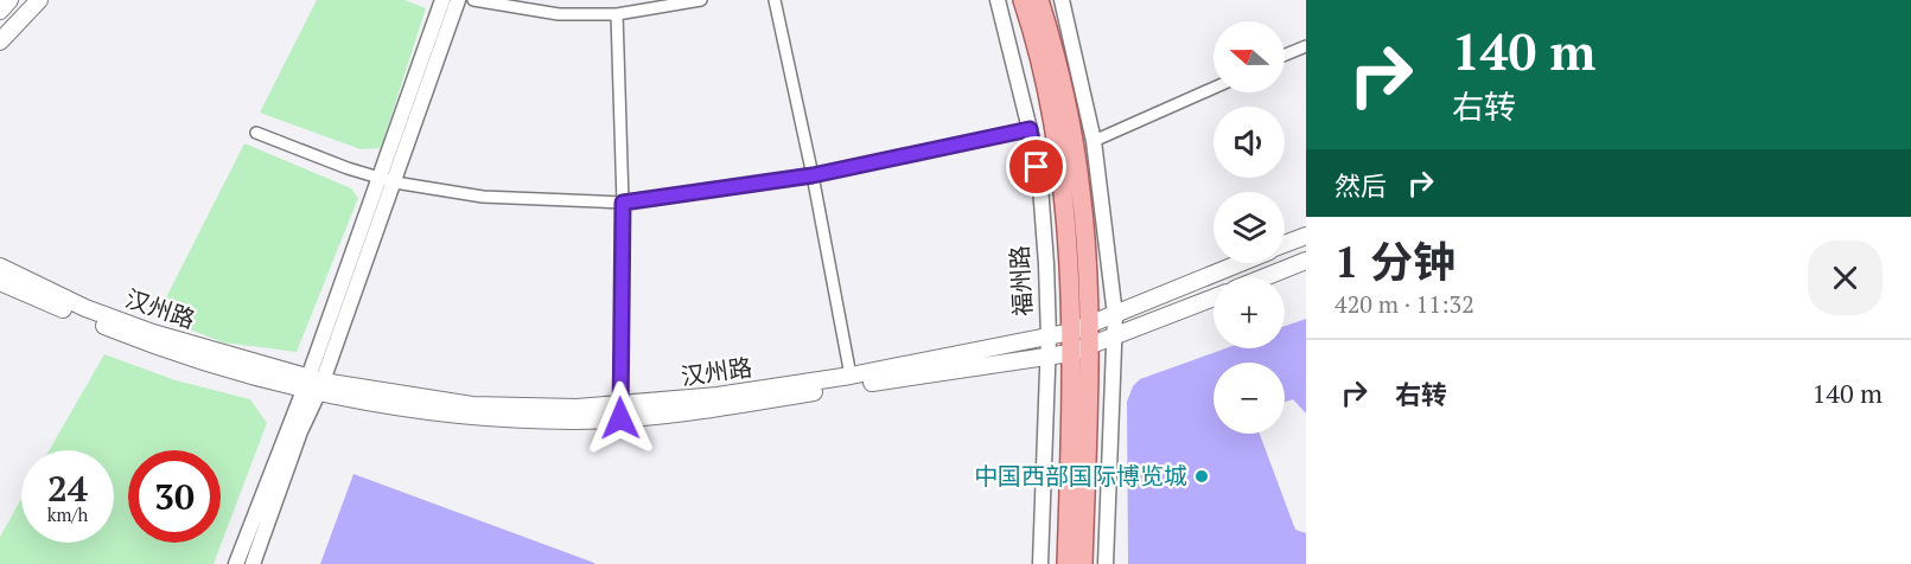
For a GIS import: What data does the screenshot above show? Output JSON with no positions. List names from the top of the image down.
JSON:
{
  "streets": {
    "main road": ["福州路", "汉州路"]
  },
  "crossings": [
    ["福州路", "汉州路"]
  ],
  "places": ["中国西部国际博览城"],
  "north": "left",
  "page": {
    "turn": ["140 m", "右转"],
    "map_buttons": ["+", "−"],
    "then": "然后",
    "heading": ["1 分钟", "420 m · 11:32"],
    "list": [
      {
        "name": "右转",
        "value": "140 m"
      }
    ],
    "speed": "24 km/h",
    "limit": "30"
  }
}
